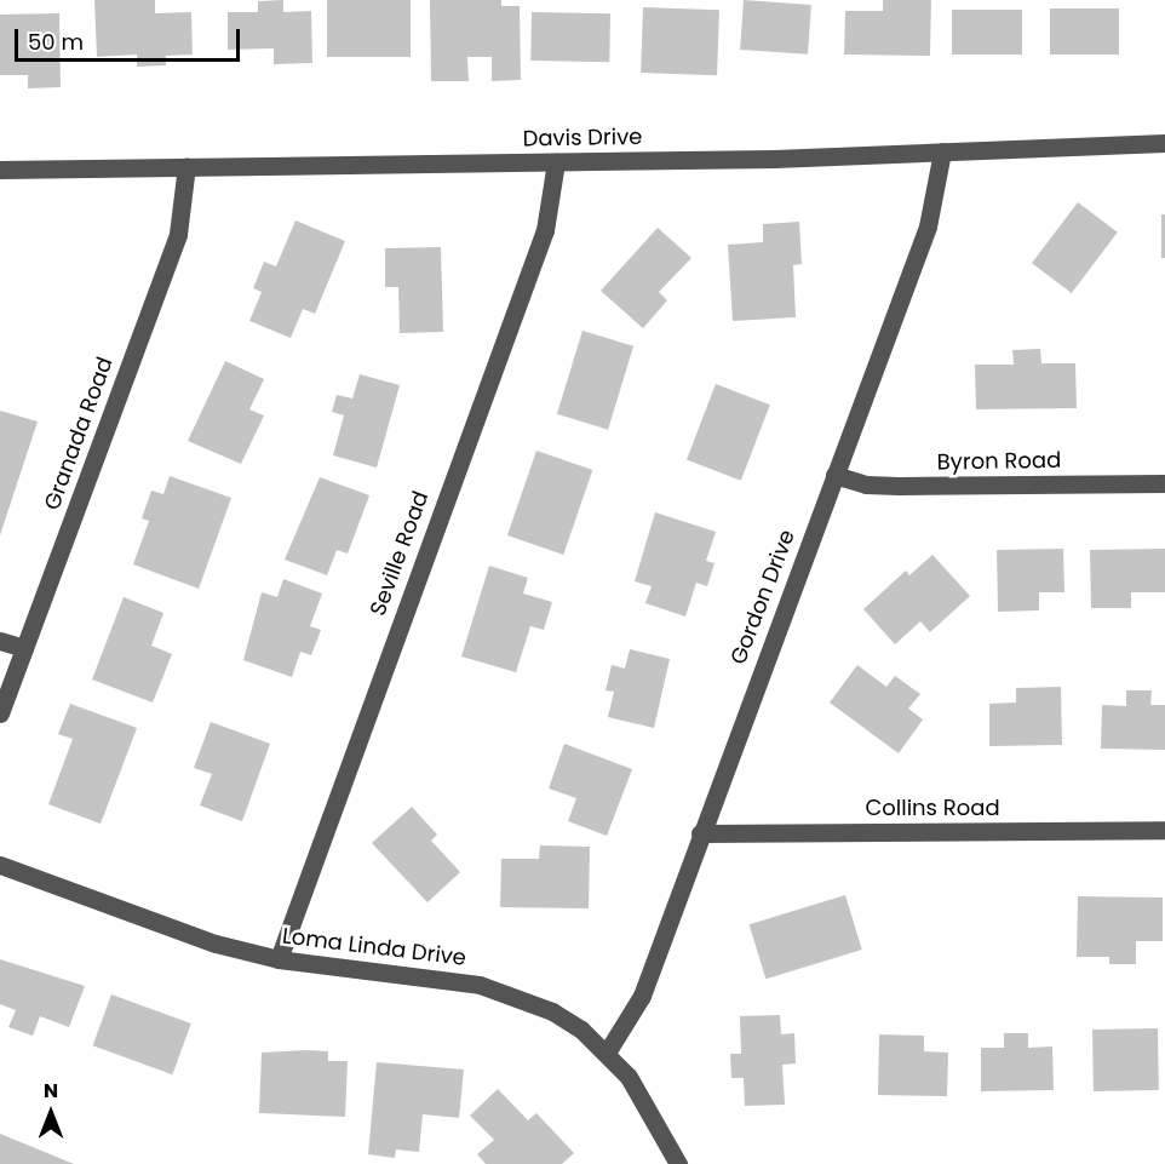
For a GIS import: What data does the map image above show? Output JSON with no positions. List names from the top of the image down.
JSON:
{
  "streets": {
    "street": [
      "Davis Drive",
      "Granada Road",
      "Byron Road",
      "Seville Road",
      "Gordon Drive",
      "Collins Road",
      "Loma Linda Drive"
    ]
  },
  "crossings": [
    ["Davis Drive", "Granada Road"],
    ["Davis Drive", "Seville Road"],
    ["Davis Drive", "Gordon Drive"],
    ["Byron Road", "Gordon Drive"],
    ["Seville Road", "Loma Linda Drive"],
    ["Gordon Drive", "Collins Road"],
    ["Gordon Drive", "Loma Linda Drive"]
  ],
  "scale_bar": "50 m",
  "north": "top"
}
